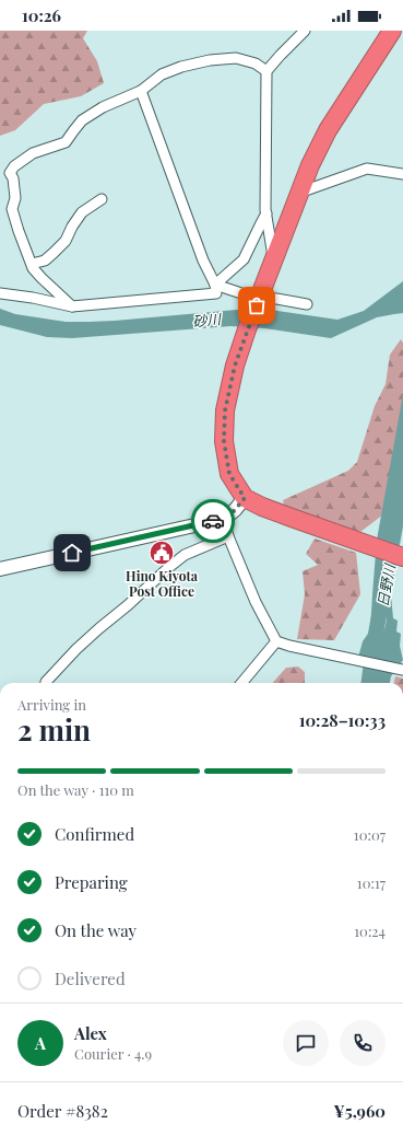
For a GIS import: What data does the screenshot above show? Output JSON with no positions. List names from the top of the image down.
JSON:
{
  "water": ["砂川", "日野川"],
  "places": {
    "public building": ["Hino Kiyota Post Office"]
  },
  "page": {
    "status": "10:26",
    "heading": ["2 min", "Arriving in", "10:28–10:33"],
    "panel": [
      "Alex",
      "Courier · 4.9",
      "Order #8382",
      "¥5,960"
    ],
    "bar": "On the way · 110 m",
    "list": [
      ["Confirmed", "10:07"],
      ["Preparing", "10:17"],
      ["On the way", "10:24"],
      "Delivered"
    ],
    "round": "A"
  }
}
